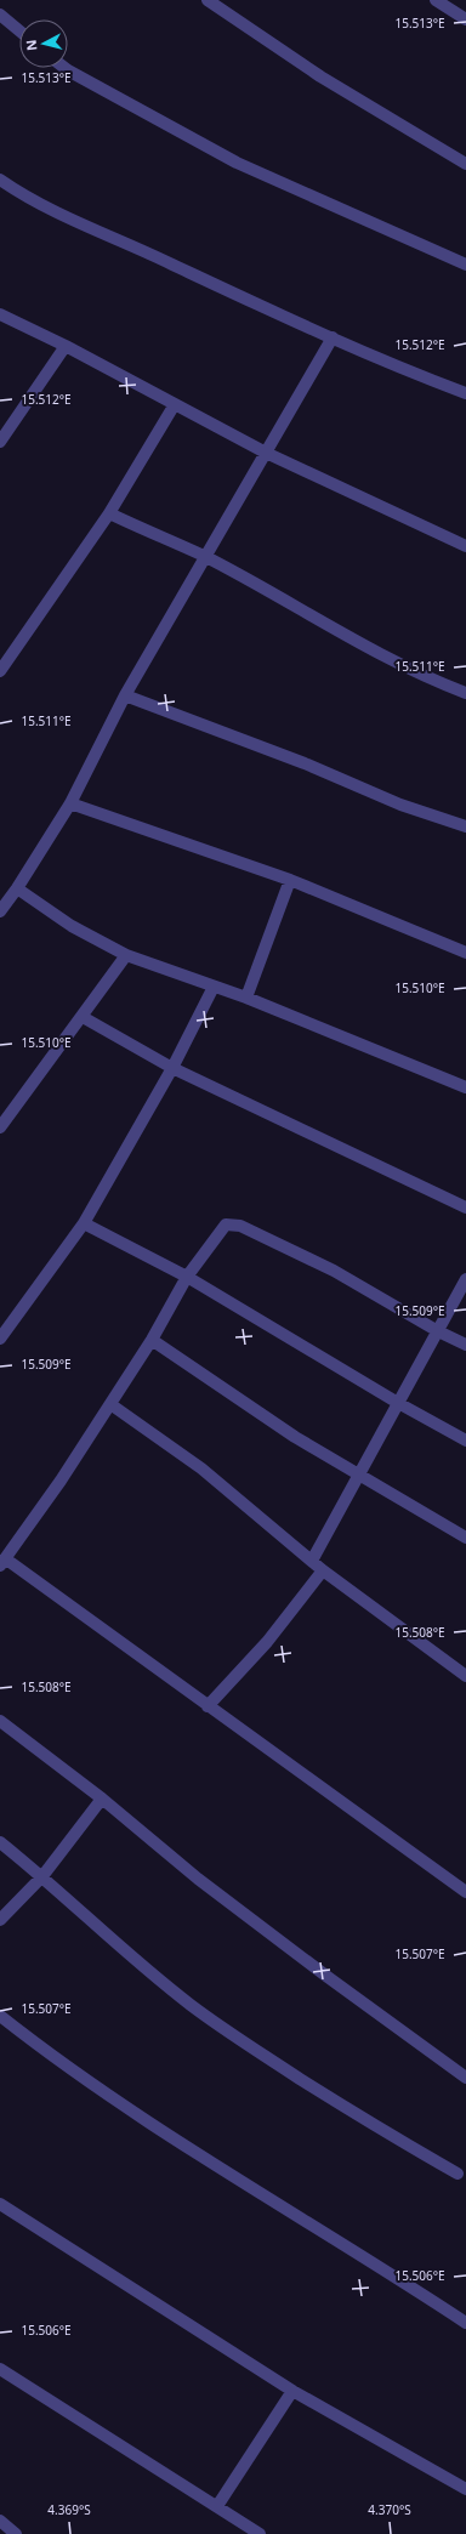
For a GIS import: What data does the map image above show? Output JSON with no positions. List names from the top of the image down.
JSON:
{
  "north": "left",
  "coordinates": [
    "15.513°E",
    "15.512°E",
    "15.511°E",
    "15.510°E",
    "15.509°E",
    "15.508°E",
    "15.507°E",
    "15.506°E",
    "4.369°S",
    "4.370°S"
  ]
}
